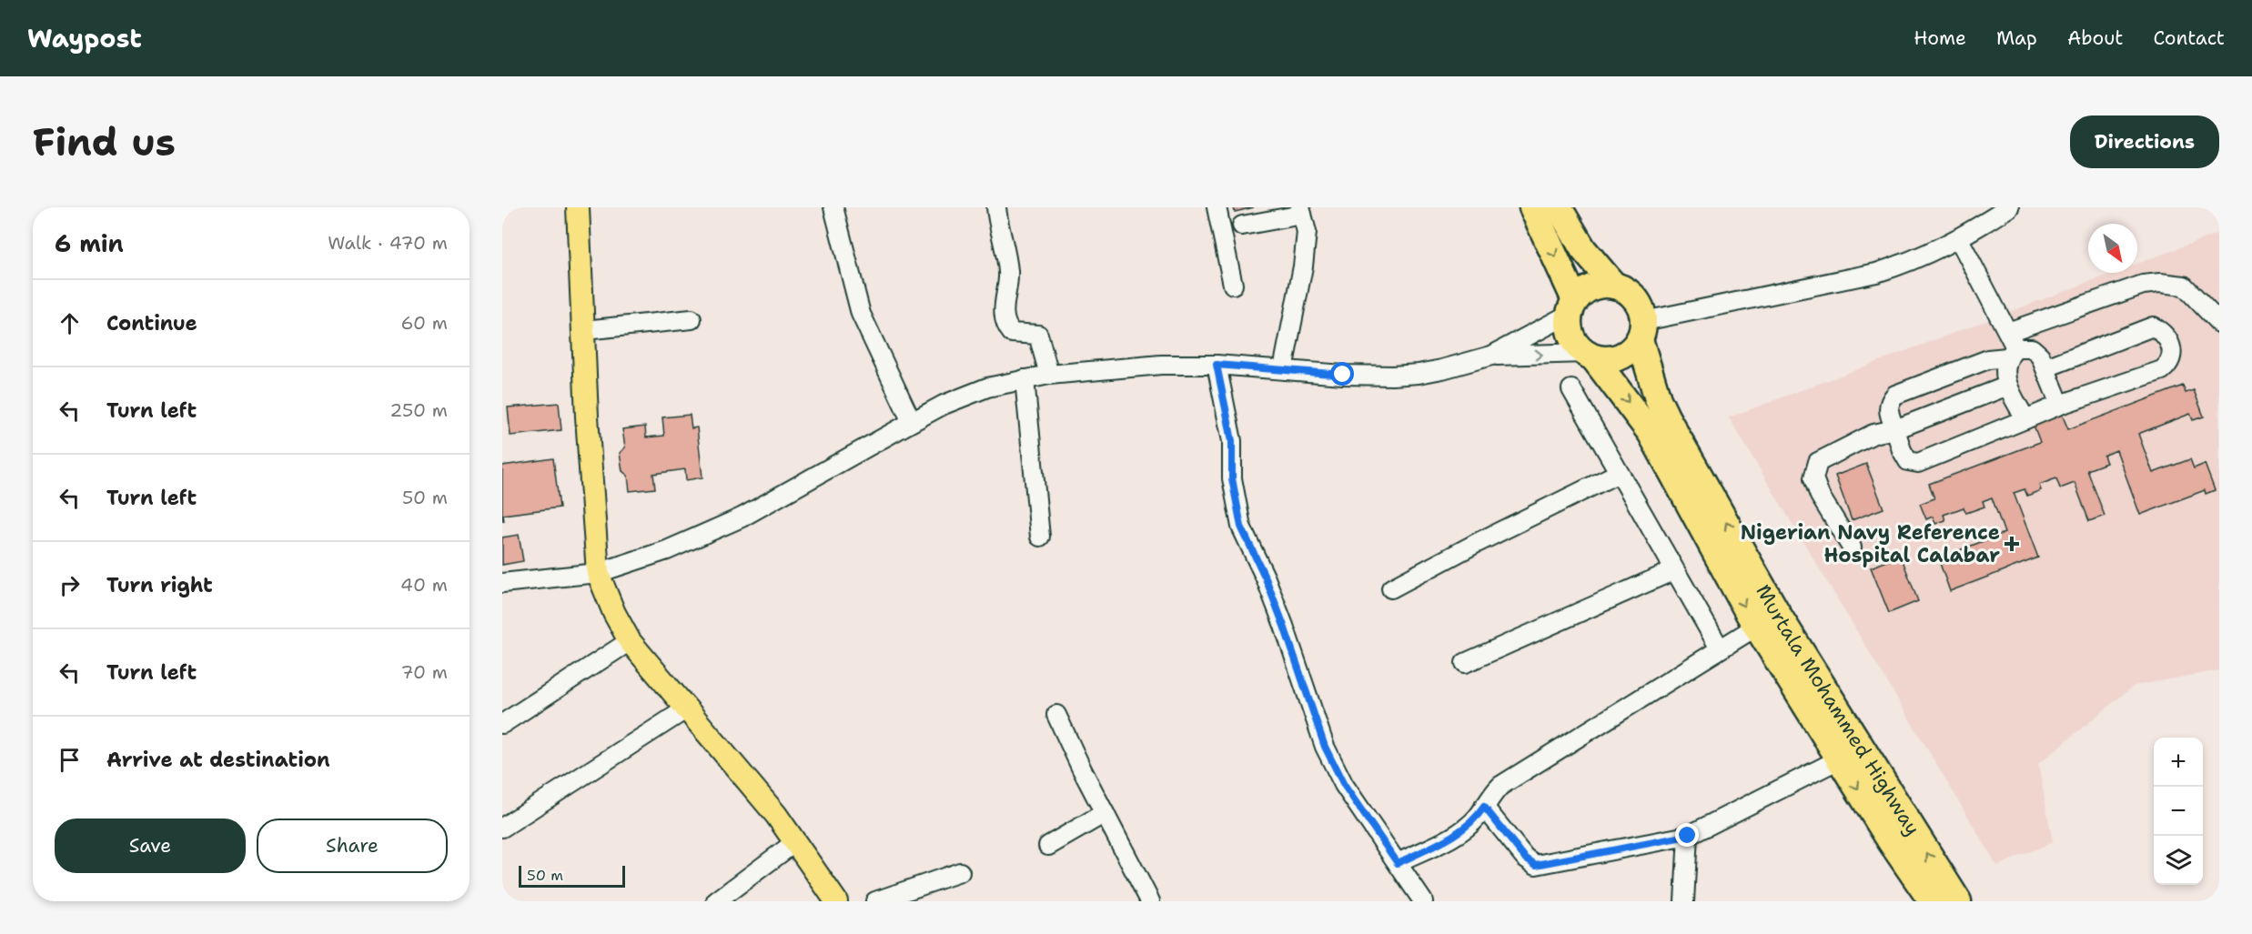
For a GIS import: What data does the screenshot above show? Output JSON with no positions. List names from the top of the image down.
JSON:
{
  "streets": {
    "highway": ["Murtala Mohammed Highway"]
  },
  "places": {
    "health": ["Nigerian Navy Reference Hospital Calabar"]
  },
  "scale_bar": "50 m",
  "north": "bottom right",
  "page": {
    "header": "Waypost",
    "nav": [
      "Home",
      "Map",
      "About",
      "Contact"
    ],
    "buttons": [
      "Directions",
      ["Save", "Share"]
    ],
    "title": "Find us",
    "heading": ["6 min", "Walk · 470 m"],
    "list": [
      ["Continue", "60 m"],
      ["Turn left", "250 m"],
      ["Turn left", "50 m"],
      ["Turn right", "40 m"],
      ["Turn left", "70 m"],
      "Arrive at destination"
    ],
    "map_buttons": ["+", "−"],
    "scale": "50 m"
  }
}
